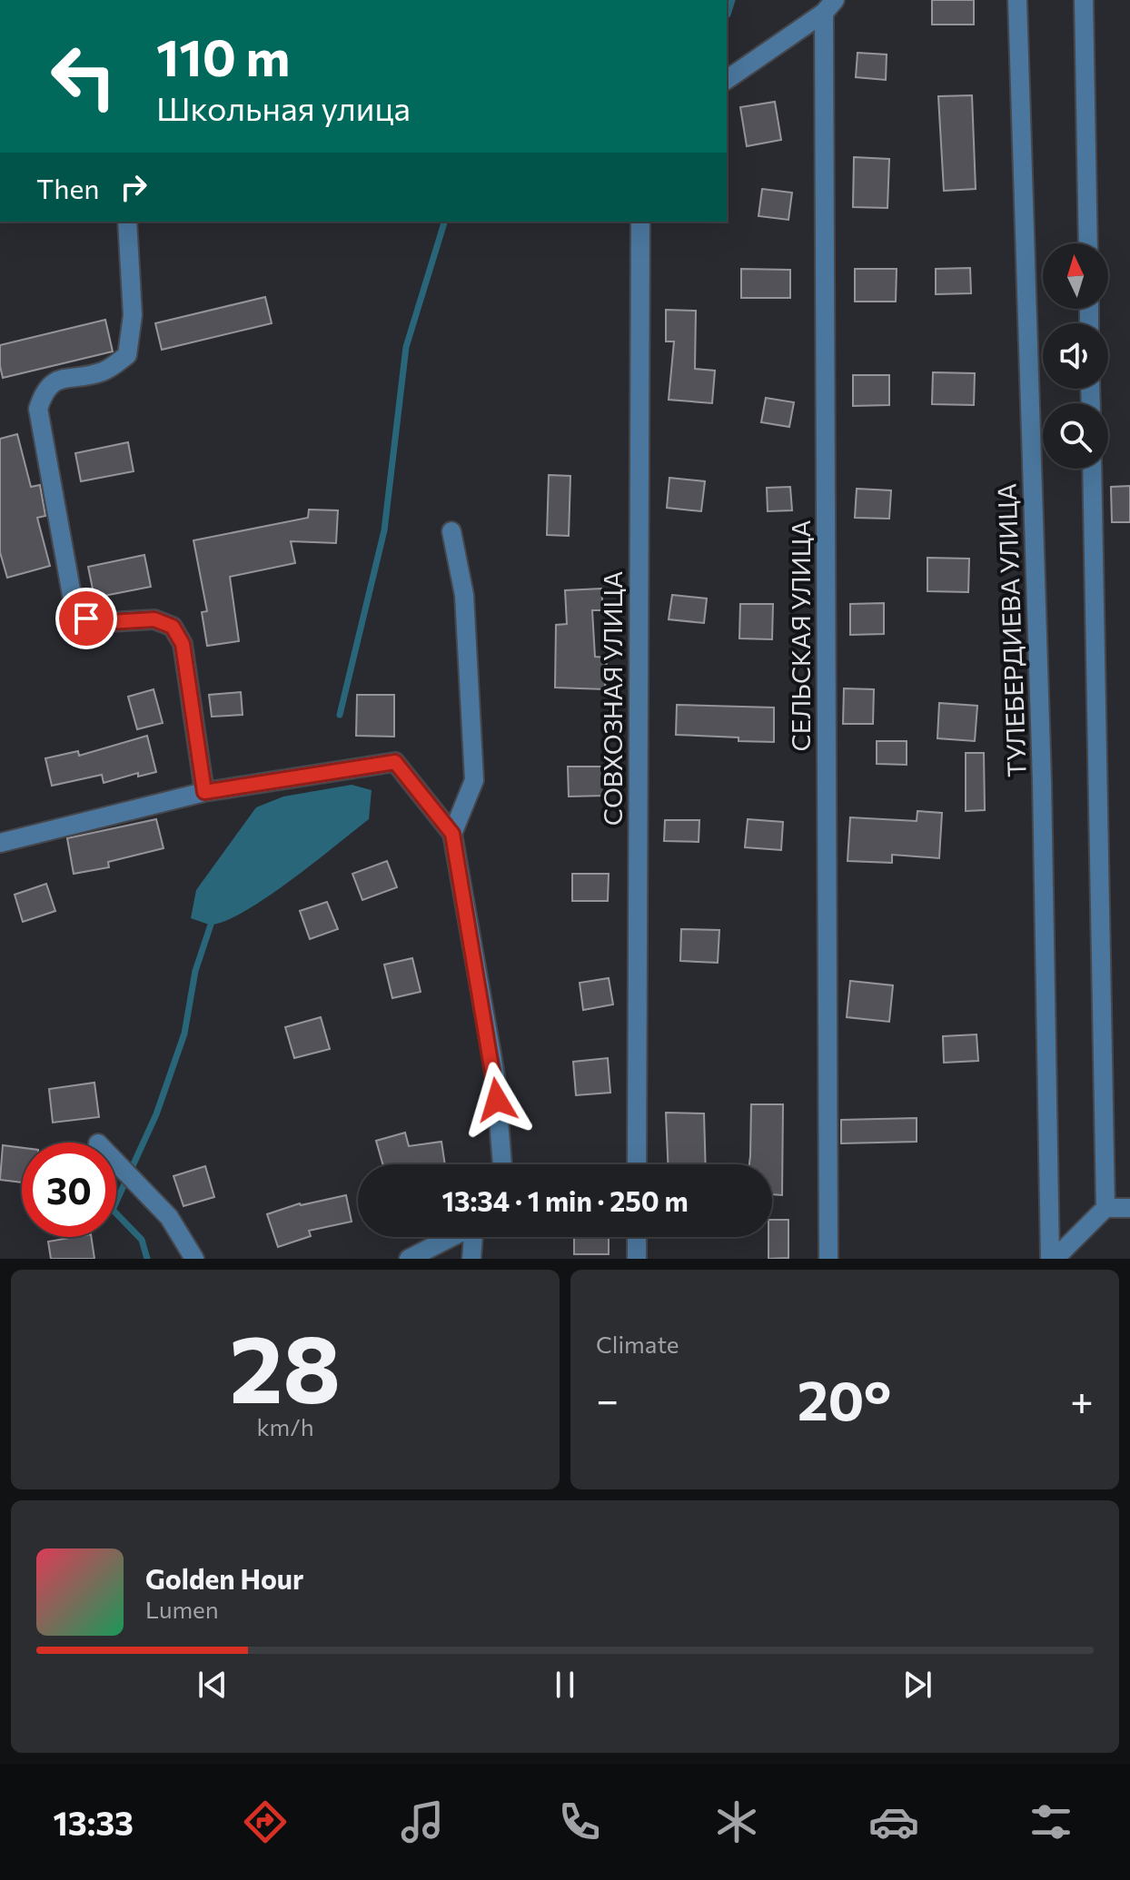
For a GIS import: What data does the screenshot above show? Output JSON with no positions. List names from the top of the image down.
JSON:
{
  "streets": {
    "street": ["ТУЛЕБЕРДИЕВА УЛИЦА", "СЕЛЬСКАЯ УЛИЦА", "СОВХОЗНАЯ УЛИЦА"]
  },
  "north": "top",
  "page": {
    "turn": ["110 m", "Школьная улица"],
    "then": "Then",
    "limit": "30",
    "trip": "13:34 · 1 min · 250 m",
    "tile": [
      ["28", "km/h"],
      "Climate"
    ],
    "heat": ["−", "20°", "+"],
    "song": ["Golden Hour", "Lumen"],
    "tabs": "13:33"
  }
}
